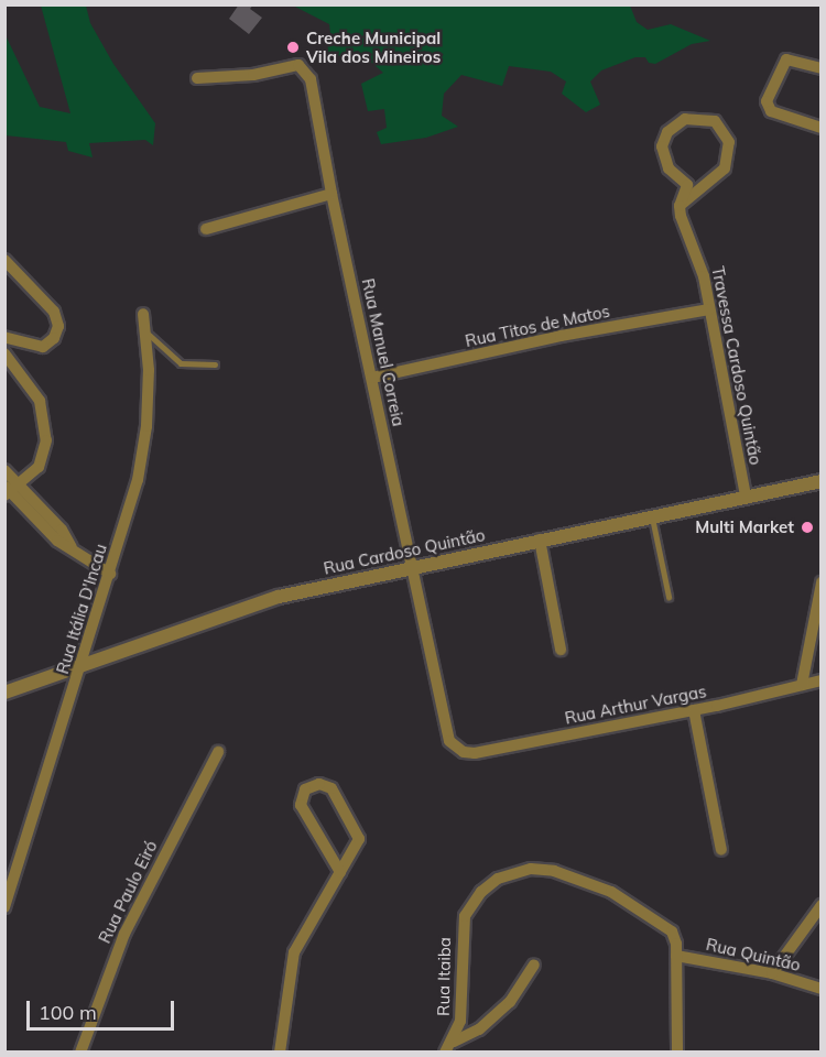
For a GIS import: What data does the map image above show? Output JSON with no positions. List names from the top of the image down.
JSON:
{
  "streets": {
    "street": [
      "Rua Titos de Matos",
      "Rua Manuel Correia",
      "Travessa Cardoso Quintão",
      "Rua Cardoso Quintão",
      "Rua Itália D'Incau",
      "Rua Arthur Vargas",
      "Rua Paulo Eiró",
      "Rua Quintão",
      "Rua Itaiba"
    ]
  },
  "crossings": [
    ["Rua Titos de Matos", "Rua Manuel Correia"],
    ["Rua Titos de Matos", "Travessa Cardoso Quintão"],
    ["Rua Manuel Correia", "Rua Cardoso Quintão"],
    ["Rua Manuel Correia", "Rua Arthur Vargas"],
    ["Travessa Cardoso Quintão", "Rua Cardoso Quintão"],
    ["Rua Cardoso Quintão", "Rua Itália D'Incau"],
    ["Rua Quintão", "Rua Itaiba"]
  ],
  "places": ["Creche Municipal Vila dos Mineiros", "Multi Market"],
  "scale_bar": "100 m"
}
